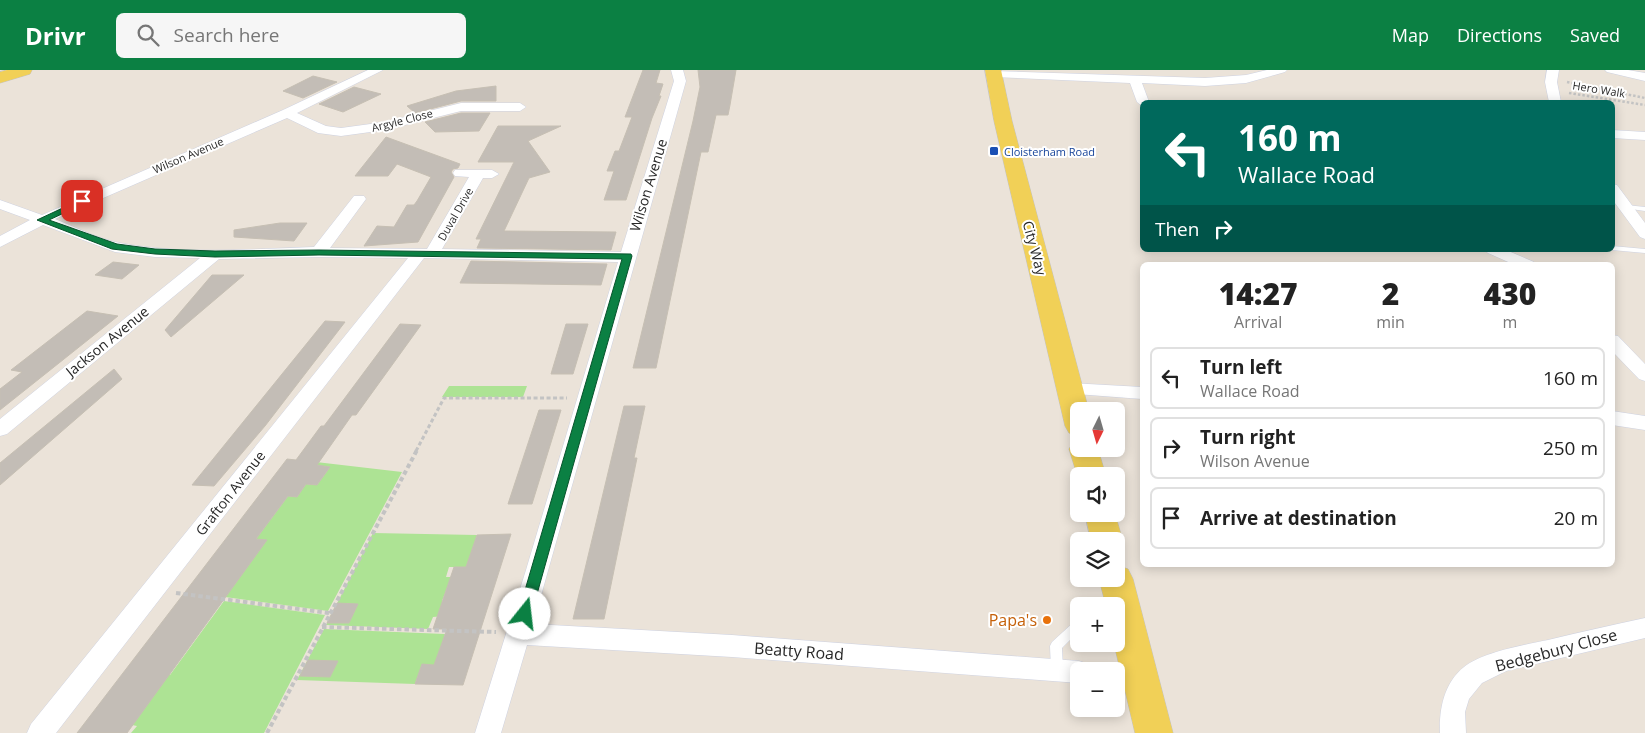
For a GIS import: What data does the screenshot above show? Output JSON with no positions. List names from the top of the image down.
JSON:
{
  "streets": {
    "main road": ["City Way"],
    "street": [
      "Argyle Close",
      "Wilson Avenue",
      "Duval Drive",
      "Jackson Avenue",
      "Grafton Avenue",
      "Bedgebury Close",
      "Beatty Road"
    ],
    "path": ["Hero Walk"]
  },
  "crossings": [
    ["Argyle Close", "Wilson Avenue"],
    ["Wilson Avenue", "Beatty Road"],
    ["Duval Drive", "Grafton Avenue"]
  ],
  "places": {
    "transit": ["Cloisterham Road"],
    "other": ["Papa's"]
  },
  "north": "bottom",
  "page": {
    "header": "Drivr",
    "search": "Search here",
    "nav": ["Map", "Directions", "Saved"],
    "turn": ["160 m", "Wallace Road"],
    "then": "Then",
    "eta": [
      "14:27",
      "Arrival",
      "2",
      "min",
      "430",
      "m"
    ],
    "list": [
      {
        "name": "Turn left",
        "note": "Wallace Road",
        "value": "160 m"
      },
      {
        "name": "Turn right",
        "note": "Wilson Avenue",
        "value": "250 m"
      },
      {
        "name": "Arrive at destination",
        "value": "20 m"
      }
    ],
    "map_buttons": ["+", "−"]
  }
}
